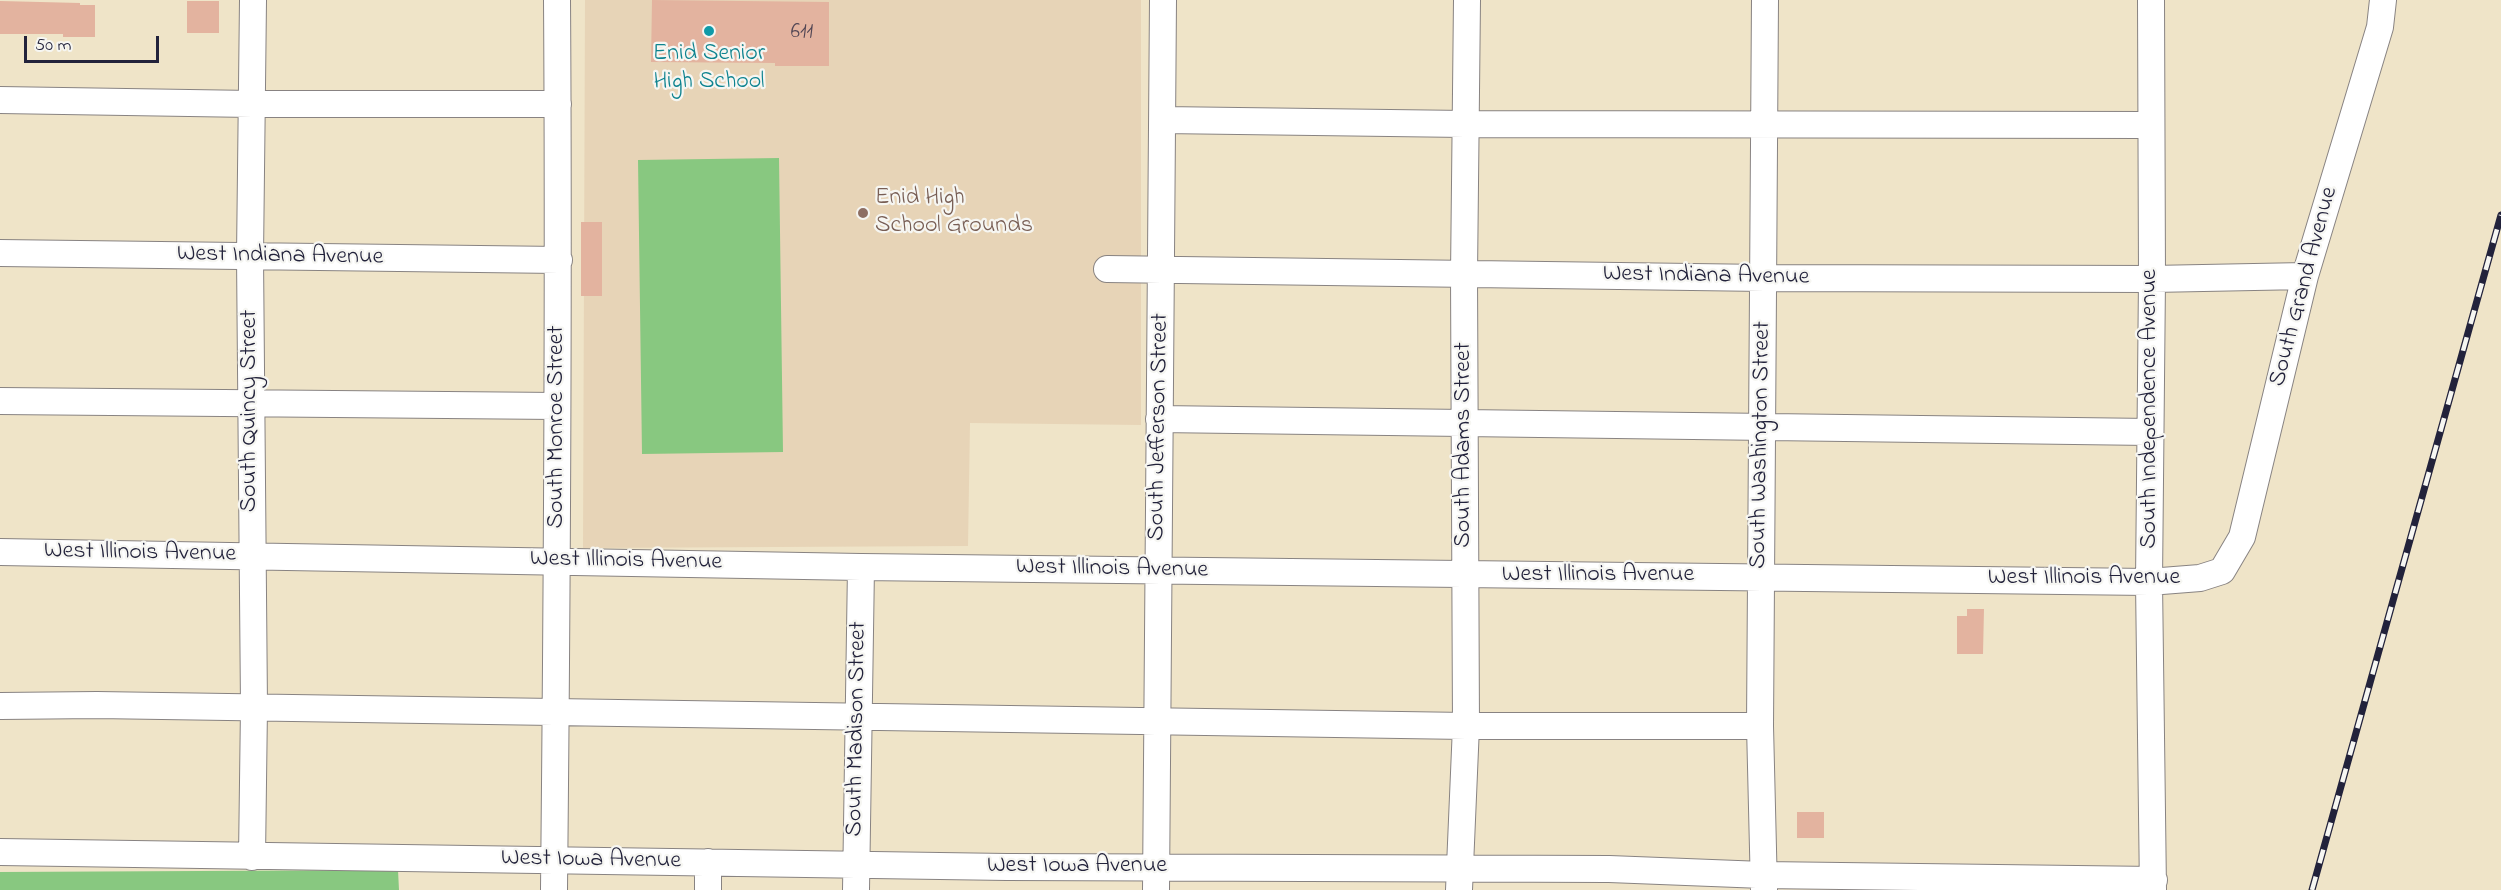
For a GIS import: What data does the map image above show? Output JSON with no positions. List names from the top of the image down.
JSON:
{
  "streets": {
    "street": [
      "West Indiana Avenue",
      "South Grand Avenue",
      "South Independence Avenue",
      "South Quincy Street",
      "South Monroe Street",
      "South Jefferson Street",
      "South Adams Street",
      "South Washington Street",
      "West Illinois Avenue",
      "South Madison Street",
      "West Iowa Avenue"
    ]
  },
  "crossings": [
    ["West Indiana Avenue", "South Grand Avenue"],
    ["West Indiana Avenue", "South Independence Avenue"],
    ["West Indiana Avenue", "South Quincy Street"],
    ["West Indiana Avenue", "South Monroe Street"],
    ["West Indiana Avenue", "South Jefferson Street"],
    ["West Indiana Avenue", "South Adams Street"],
    ["West Indiana Avenue", "South Washington Street"],
    ["South Grand Avenue", "West Illinois Avenue"],
    ["South Independence Avenue", "West Illinois Avenue"],
    ["South Independence Avenue", "West Iowa Avenue"],
    ["South Quincy Street", "West Illinois Avenue"],
    ["South Quincy Street", "West Iowa Avenue"],
    ["South Monroe Street", "West Illinois Avenue"],
    ["South Monroe Street", "West Iowa Avenue"],
    ["South Jefferson Street", "West Illinois Avenue"],
    ["South Jefferson Street", "West Iowa Avenue"],
    ["South Adams Street", "West Illinois Avenue"],
    ["South Adams Street", "West Iowa Avenue"],
    ["South Washington Street", "West Illinois Avenue"],
    ["South Washington Street", "West Iowa Avenue"],
    ["West Illinois Avenue", "South Madison Street"],
    ["South Madison Street", "West Iowa Avenue"]
  ],
  "places": ["Enid Senior High School", "Enid High School Grounds"],
  "house_numbers": ["611"],
  "scale_bar": "50 m"
}
